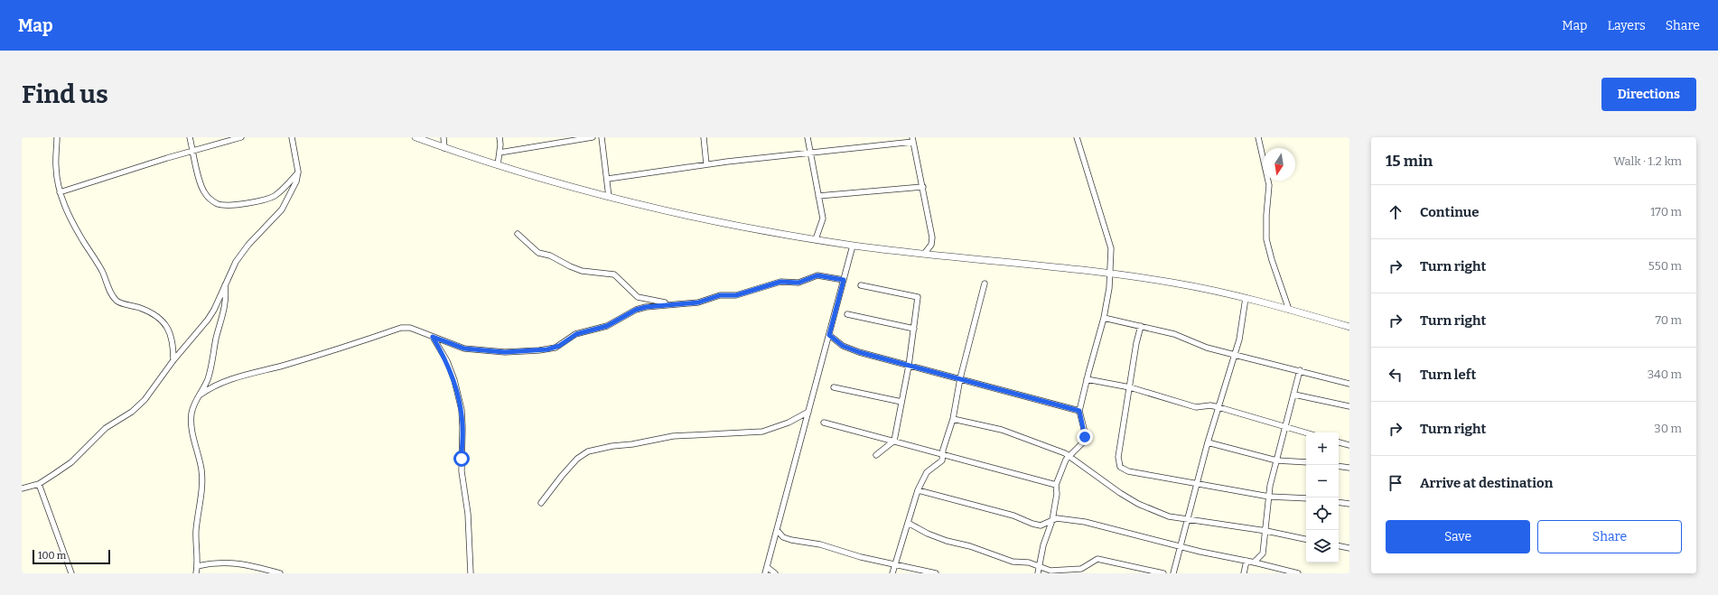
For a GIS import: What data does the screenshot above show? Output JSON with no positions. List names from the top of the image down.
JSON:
{
  "scale_bar": "100 m",
  "north": "bottom",
  "page": {
    "header": "Map",
    "nav": ["Map", "Layers", "Share"],
    "buttons": [
      "Directions",
      ["Save", "Share"]
    ],
    "title": "Find us",
    "heading": ["15 min", "Walk · 1.2 km"],
    "list": [
      ["Continue", "170 m"],
      ["Turn right", "550 m"],
      ["Turn right", "70 m"],
      ["Turn left", "340 m"],
      ["Turn right", "30 m"],
      "Arrive at destination"
    ],
    "map_buttons": ["+", "−"],
    "scale": "100 m"
  }
}
